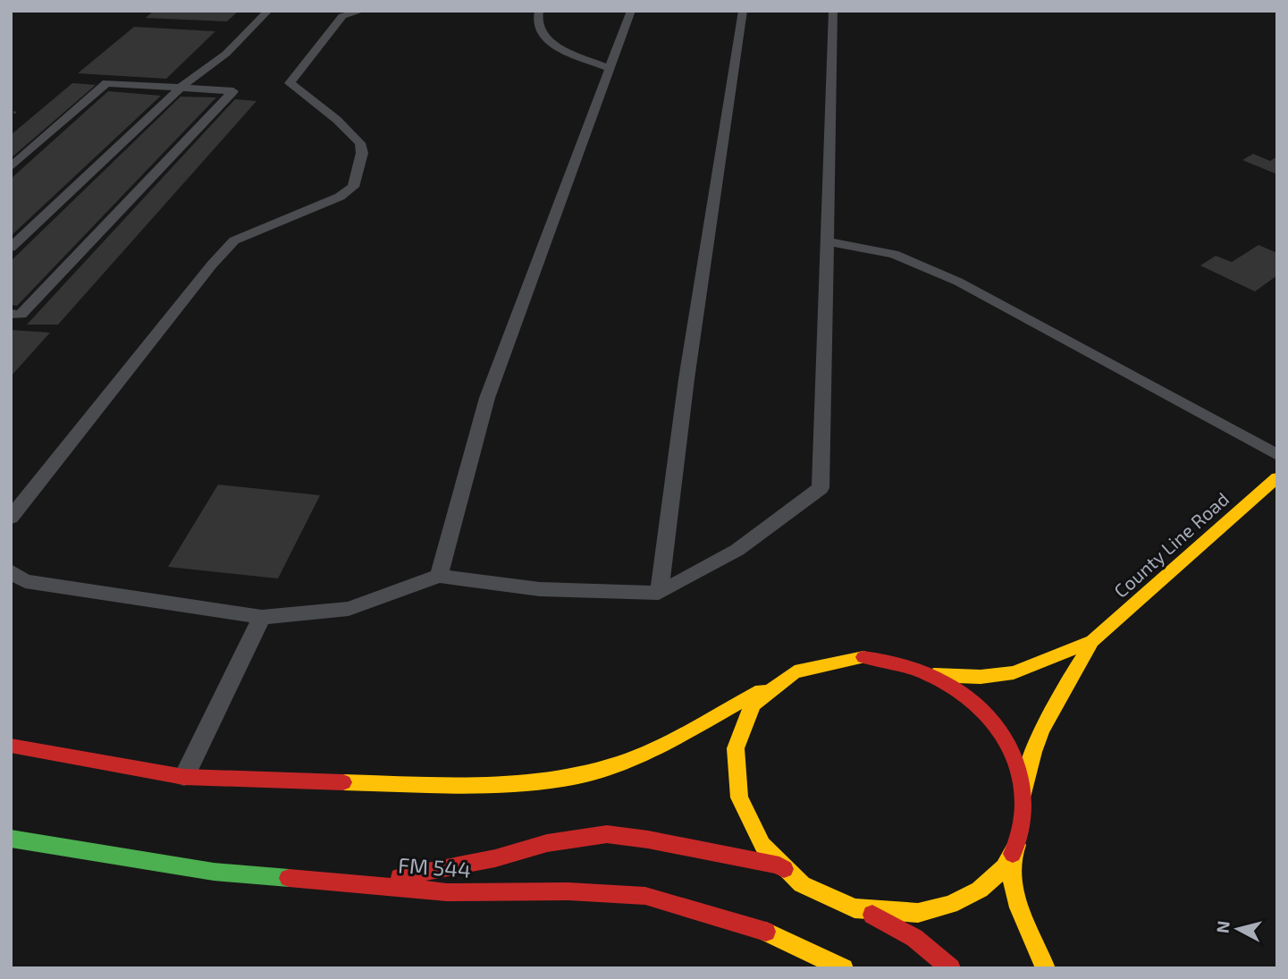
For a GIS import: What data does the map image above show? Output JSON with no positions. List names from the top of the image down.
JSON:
{
  "streets": {
    "main road": ["County Line Road", "FM 544"]
  },
  "north": "left"
}
